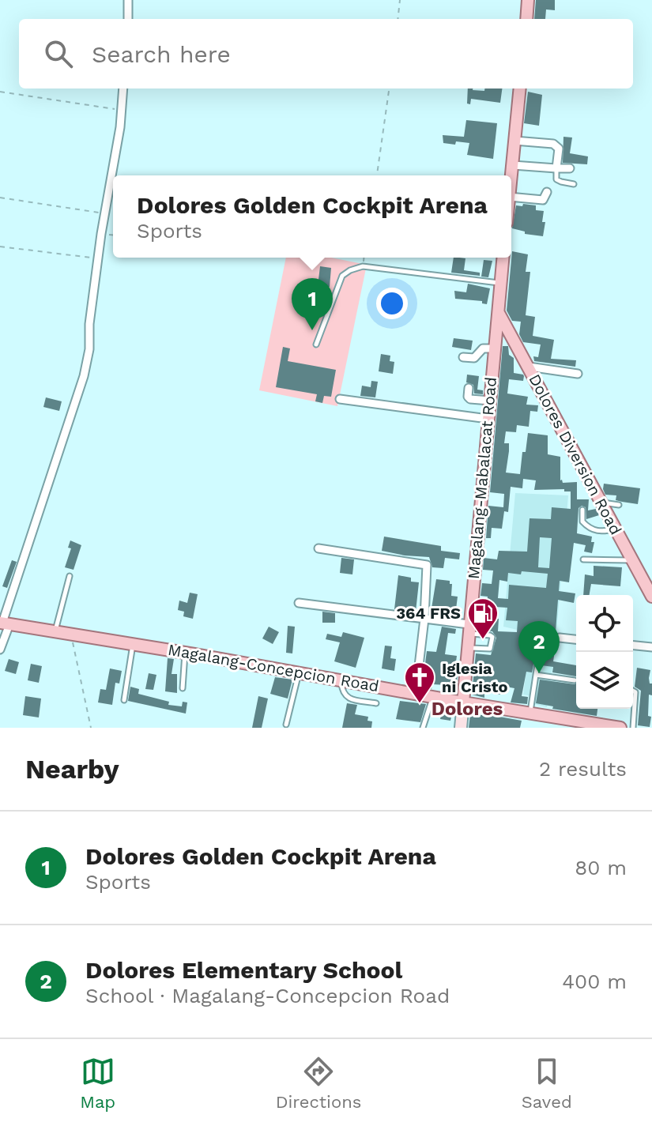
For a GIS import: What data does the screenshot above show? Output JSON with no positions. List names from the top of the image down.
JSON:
{
  "streets": {
    "main road": ["Dolores Diversion Road", "Magalang-Mabalacat Road", "Magalang-Concepcion Road"]
  },
  "crossings": [
    ["Dolores Diversion Road", "Magalang-Mabalacat Road"],
    ["Magalang-Mabalacat Road", "Magalang-Concepcion Road"]
  ],
  "districts": ["Dolores"],
  "places": {
    "fuel station": ["364 FRS"],
    "church": ["Iglesia ni Cristo"]
  },
  "page": {
    "search": "Search here",
    "popup": ["Dolores Golden Cockpit Arena", "Sports"],
    "pins": ["1", "2"],
    "heading": ["Nearby", "2 results"],
    "list": [
      {
        "mark": "1",
        "name": "Dolores Golden Cockpit Arena",
        "note": "Sports",
        "value": "80 m"
      },
      {
        "mark": "2",
        "name": "Dolores Elementary School",
        "note": "School · Magalang-Concepcion Road",
        "value": "400 m"
      }
    ],
    "nav": ["Map", "Directions", "Saved"]
  }
}
